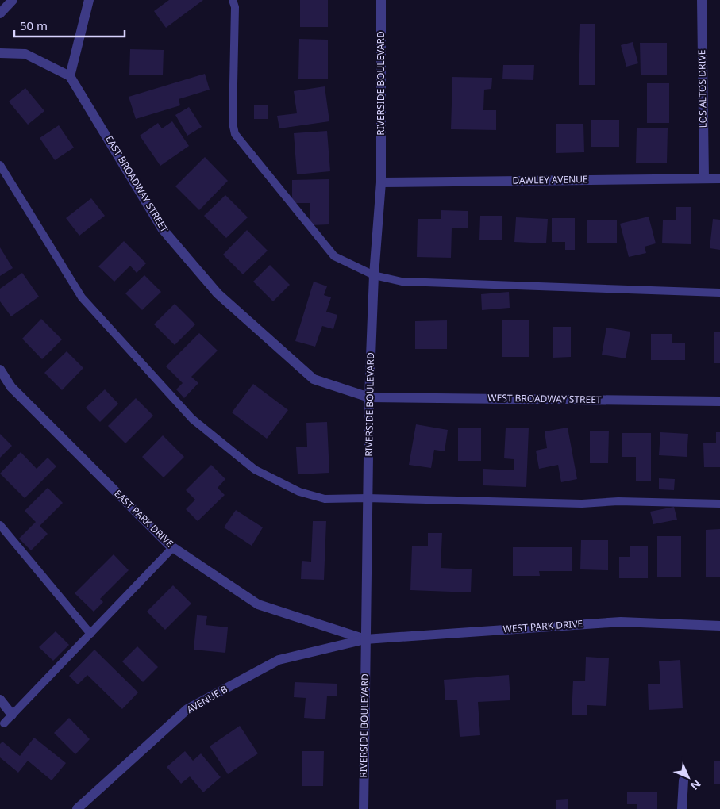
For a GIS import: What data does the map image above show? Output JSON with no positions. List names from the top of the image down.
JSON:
{
  "streets": {
    "street": [
      "RIVERSIDE BOULEVARD",
      "LOS ALTOS DRIVE",
      "DAWLEY AVENUE",
      "EAST BROADWAY STREET",
      "WEST BROADWAY STREET",
      "EAST PARK DRIVE",
      "WEST PARK DRIVE",
      "AVENUE B"
    ]
  },
  "crossings": [
    ["RIVERSIDE BOULEVARD", "DAWLEY AVENUE"],
    ["RIVERSIDE BOULEVARD", "EAST BROADWAY STREET"],
    ["RIVERSIDE BOULEVARD", "WEST BROADWAY STREET"],
    ["RIVERSIDE BOULEVARD", "EAST PARK DRIVE"],
    ["RIVERSIDE BOULEVARD", "WEST PARK DRIVE"],
    ["RIVERSIDE BOULEVARD", "AVENUE B"],
    ["LOS ALTOS DRIVE", "DAWLEY AVENUE"],
    ["EAST BROADWAY STREET", "WEST BROADWAY STREET"],
    ["EAST PARK DRIVE", "WEST PARK DRIVE"],
    ["EAST PARK DRIVE", "AVENUE B"],
    ["WEST PARK DRIVE", "AVENUE B"]
  ],
  "scale_bar": "50 m",
  "north": "bottom right"
}
